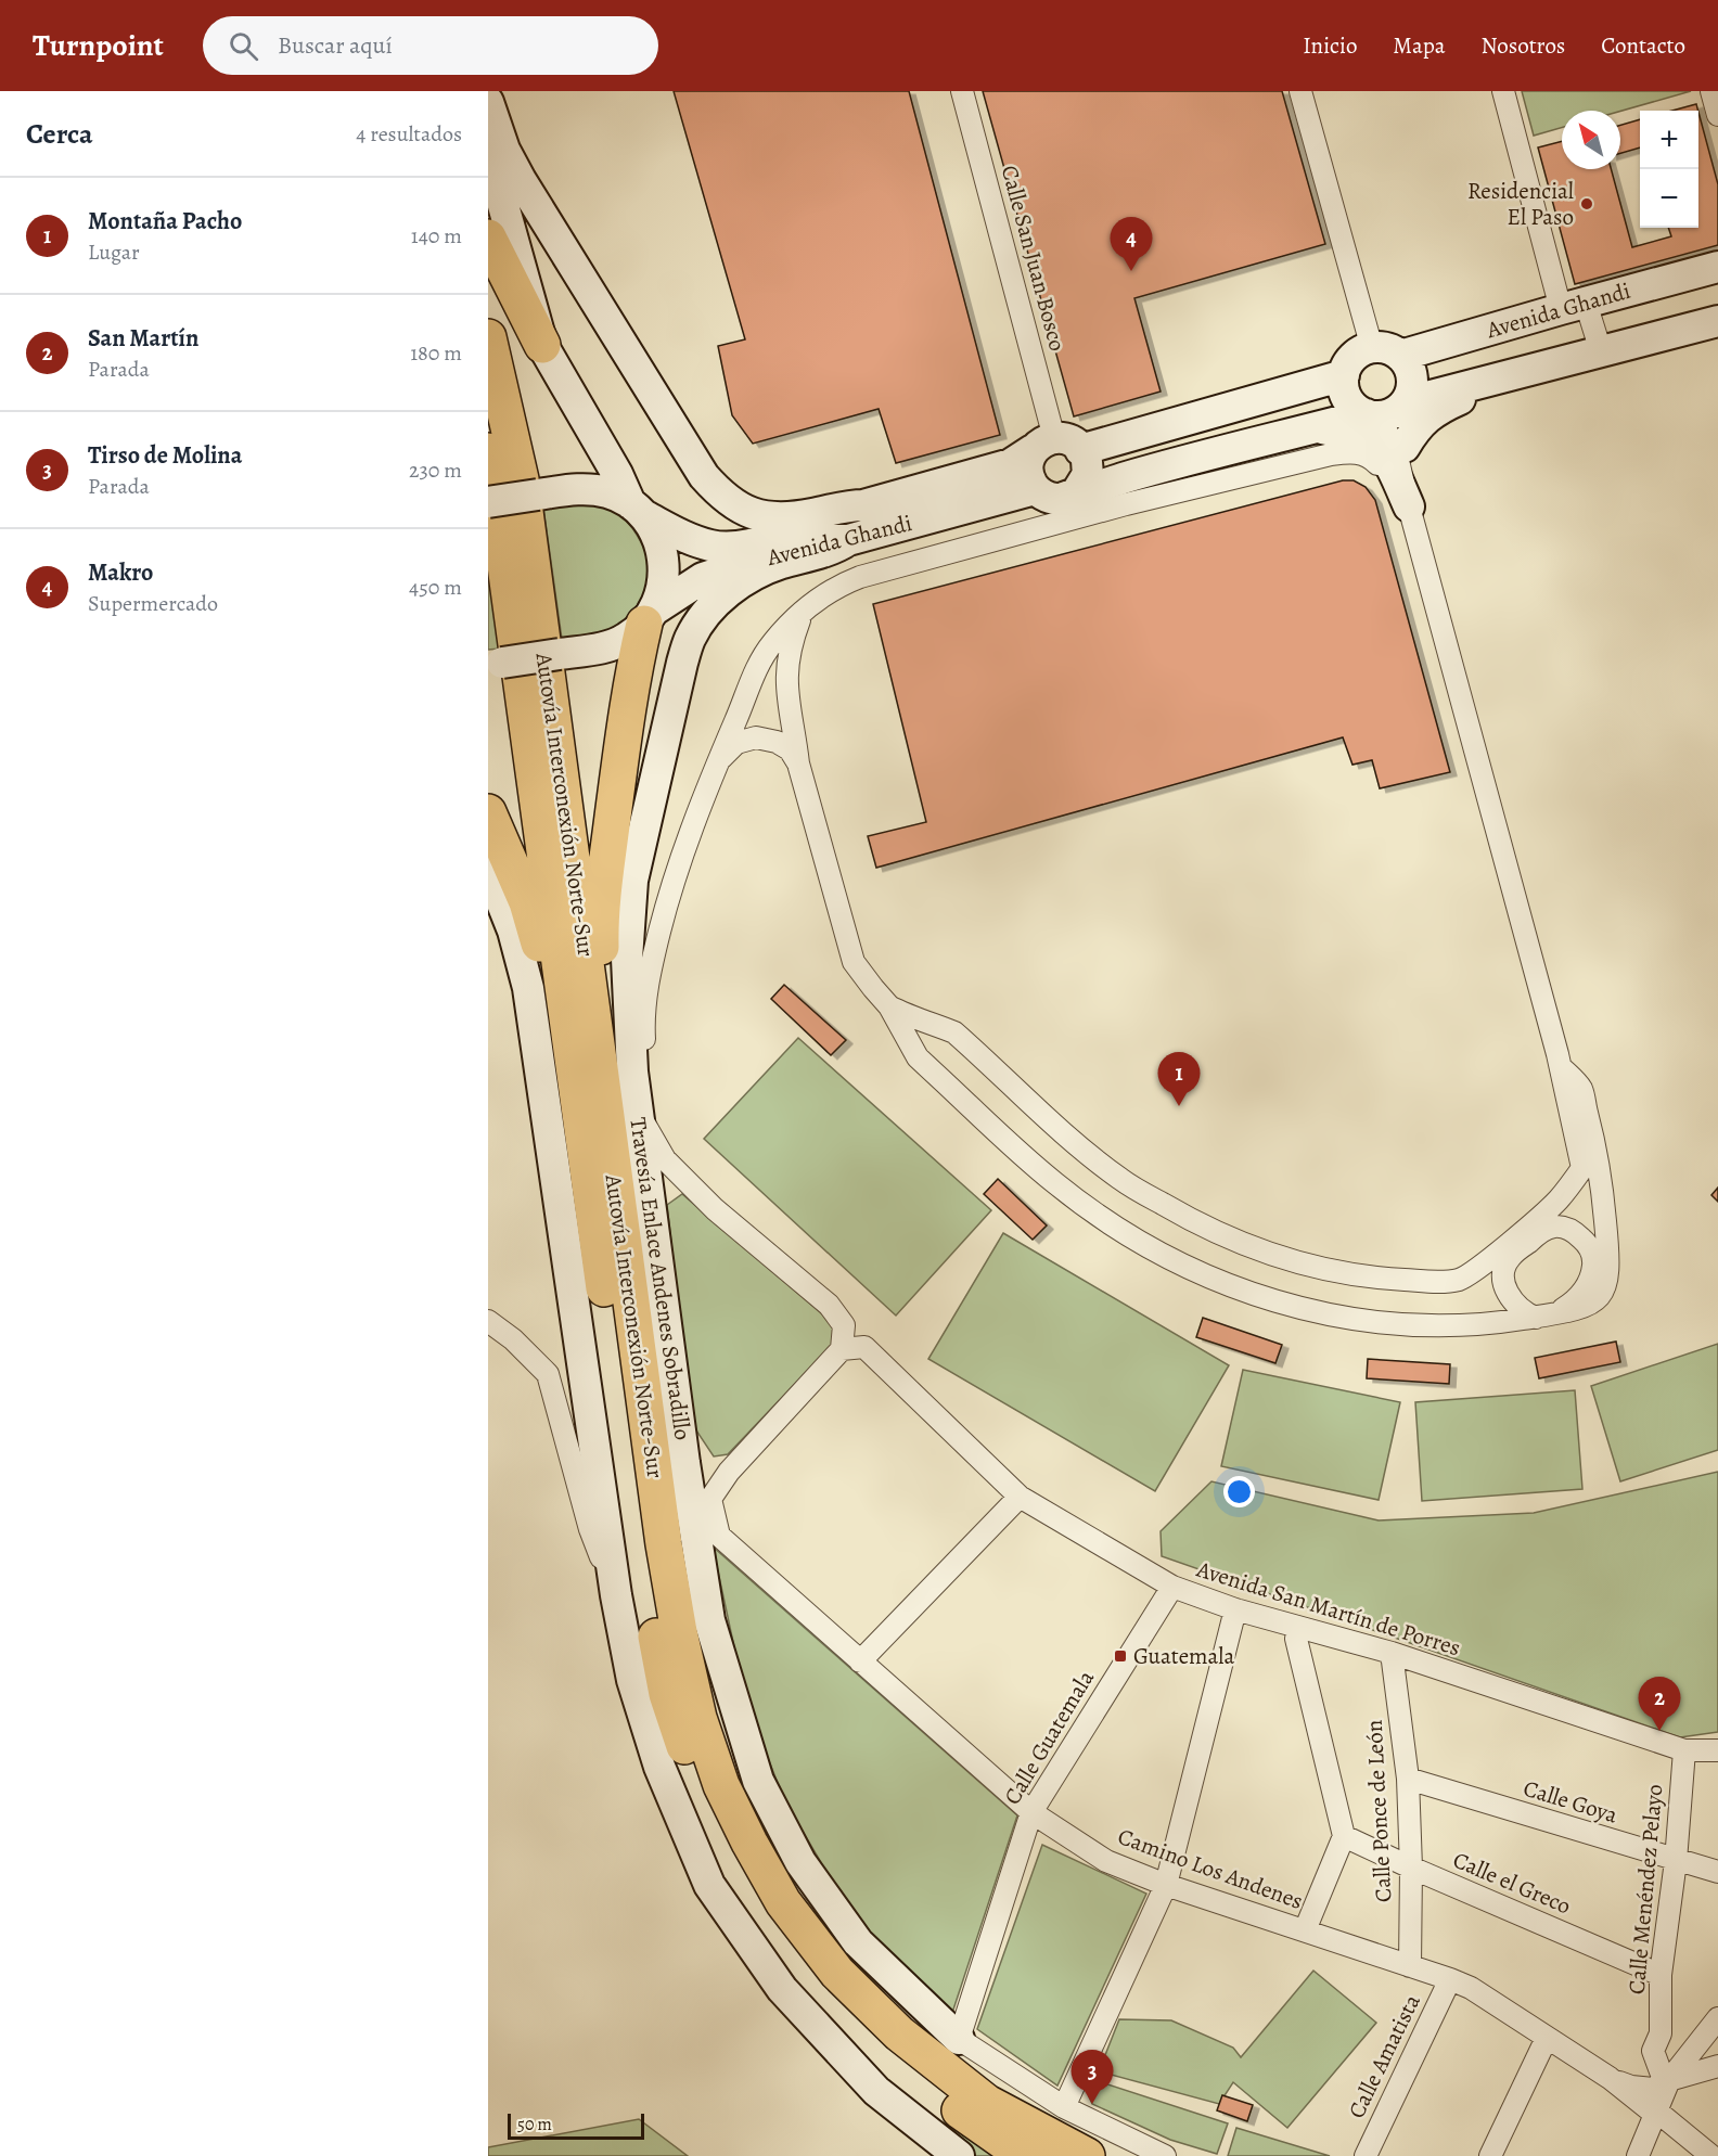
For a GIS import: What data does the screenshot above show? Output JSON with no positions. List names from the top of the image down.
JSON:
{
  "streets": {
    "highway": ["Autovía Interconexión Norte-Sur"],
    "street": [
      "Calle San Juan Bosco",
      "Avenida Ghandi",
      "Travesía Enlace Andenes Sobradillo",
      "Avenida San Martín de Porres",
      "Calle Guatemala",
      "Calle Goya",
      "Calle Ponce de León",
      "Camino Los Andenes",
      "Calle el Greco",
      "Calle Menéndez Pelayo",
      "Calle Amatista"
    ]
  },
  "crossings": [
    ["Calle San Juan Bosco", "Avenida Ghandi"],
    ["Avenida Ghandi", "Travesía Enlace Andenes Sobradillo"],
    ["Travesía Enlace Andenes Sobradillo", "Calle Guatemala"],
    ["Avenida San Martín de Porres", "Calle Guatemala"],
    ["Avenida San Martín de Porres", "Calle Ponce de León"],
    ["Avenida San Martín de Porres", "Camino Los Andenes"],
    ["Avenida San Martín de Porres", "Calle Menéndez Pelayo"],
    ["Calle Guatemala", "Camino Los Andenes"],
    ["Calle Goya", "Calle Ponce de León"],
    ["Calle Goya", "Calle Menéndez Pelayo"],
    ["Calle Ponce de León", "Camino Los Andenes"],
    ["Calle Ponce de León", "Calle el Greco"],
    ["Camino Los Andenes", "Calle Menéndez Pelayo"],
    ["Camino Los Andenes", "Calle Amatista"],
    ["Calle el Greco", "Calle Menéndez Pelayo"]
  ],
  "places": {
    "other": ["Residencial El Paso"],
    "transit": ["Guatemala"]
  },
  "scale_bar": "50 m",
  "north": "top left",
  "page": {
    "header": "Turnpoint",
    "search": "Buscar aquí",
    "nav": [
      "Inicio",
      "Mapa",
      "Nosotros",
      "Contacto"
    ],
    "heading": ["Cerca", "4 resultados"],
    "map_buttons": ["+", "−"],
    "list": [
      {
        "mark": "1",
        "name": "Montaña Pacho",
        "note": "Lugar",
        "value": "140 m"
      },
      {
        "mark": "2",
        "name": "San Martín",
        "note": "Parada",
        "value": "180 m"
      },
      {
        "mark": "3",
        "name": "Tirso de Molina",
        "note": "Parada",
        "value": "230 m"
      },
      {
        "mark": "4",
        "name": "Makro",
        "note": "Supermercado",
        "value": "450 m"
      }
    ],
    "pins": [
      "4",
      "1",
      "2",
      "3"
    ],
    "scale": "50 m"
  }
}
